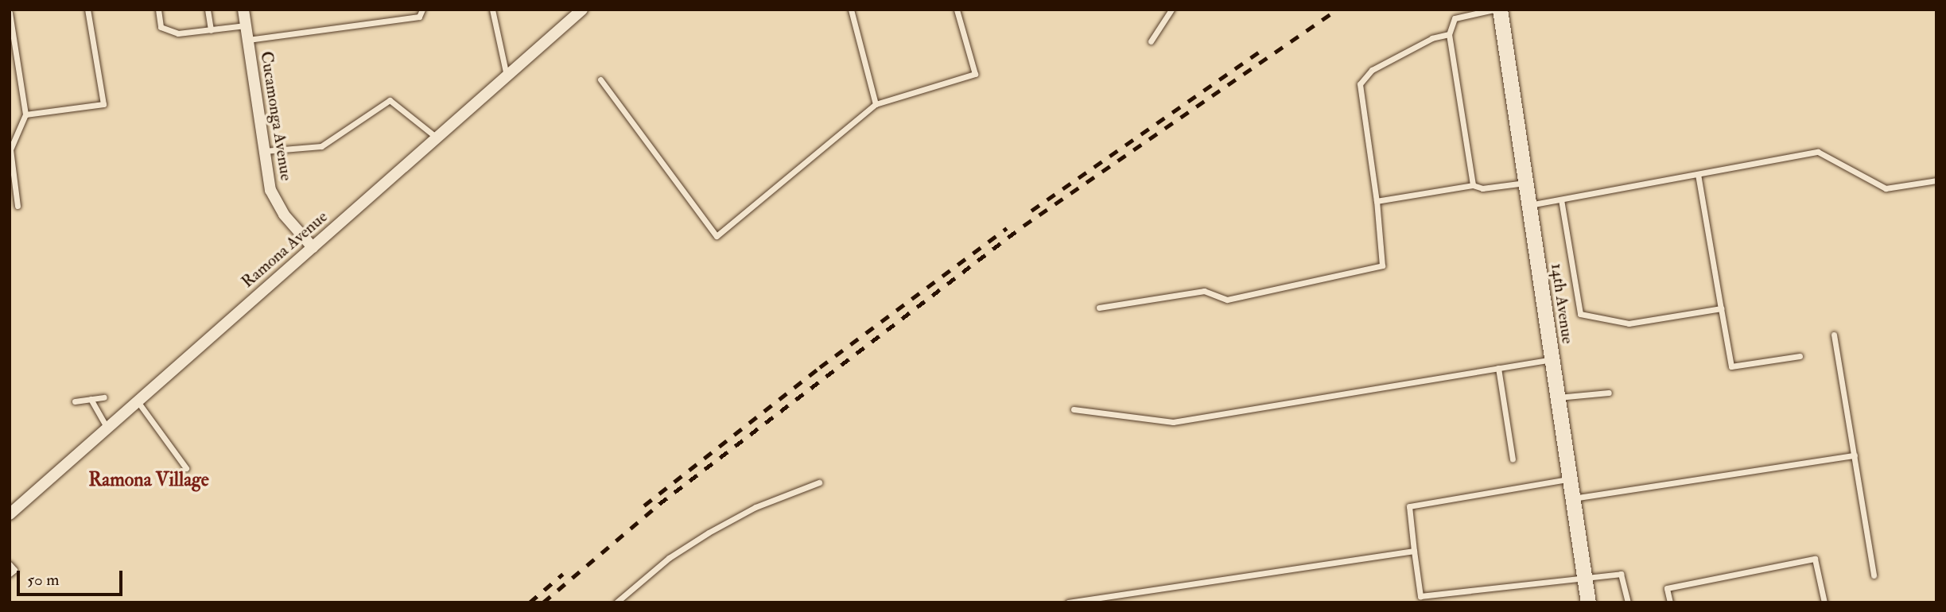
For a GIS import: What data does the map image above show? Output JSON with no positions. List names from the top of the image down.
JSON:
{
  "streets": {
    "main road": ["14th Avenue"],
    "street": ["Cucamonga Avenue", "Ramona Avenue"]
  },
  "crossings": [
    ["Cucamonga Avenue", "Ramona Avenue"]
  ],
  "districts": ["Ramona Village"],
  "scale_bar": "50 m"
}
